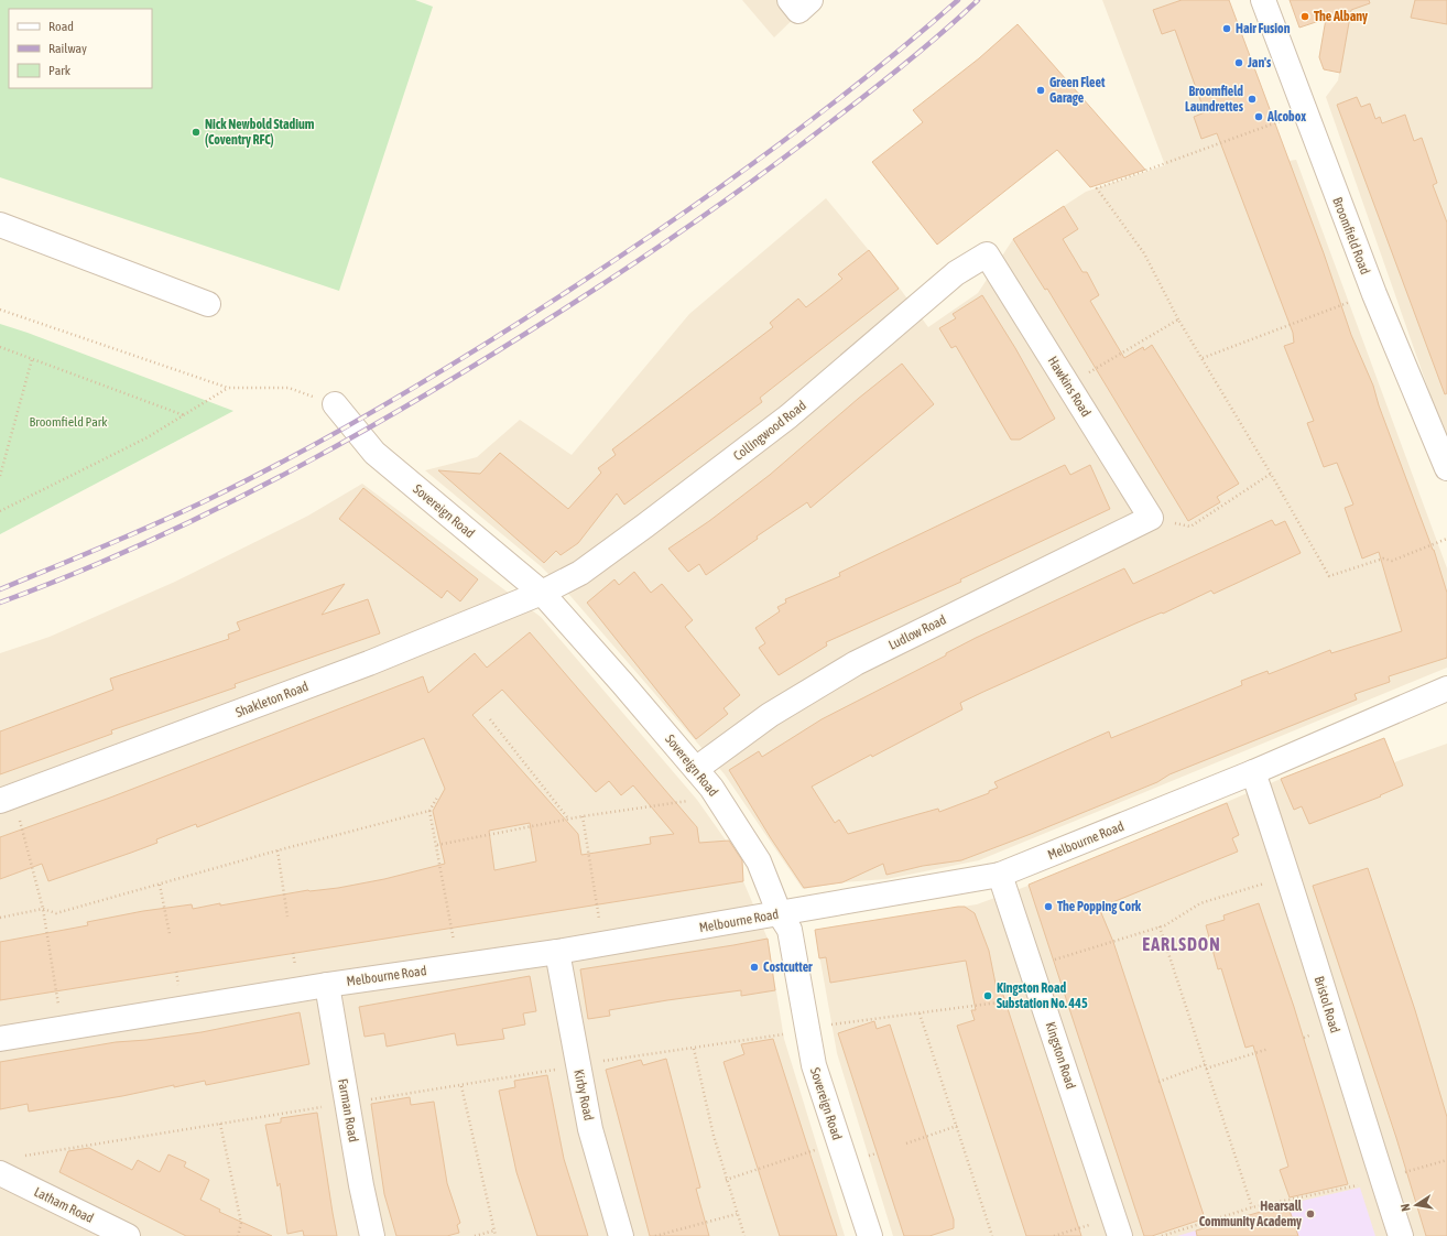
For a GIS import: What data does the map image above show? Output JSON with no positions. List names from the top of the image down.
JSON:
{
  "streets": {
    "street": [
      "Broomfield Road",
      "Hawkins Road",
      "Collingwood Road",
      "Sovereign Road",
      "Ludlow Road",
      "Shakleton Road",
      "Melbourne Road",
      "Bristol Road",
      "Kingston Road",
      "Kirby Road",
      "Farman Road",
      "Latham Road"
    ]
  },
  "crossings": [
    ["Hawkins Road", "Collingwood Road"],
    ["Hawkins Road", "Ludlow Road"],
    ["Collingwood Road", "Sovereign Road"],
    ["Collingwood Road", "Shakleton Road"],
    ["Sovereign Road", "Ludlow Road"],
    ["Sovereign Road", "Shakleton Road"],
    ["Sovereign Road", "Melbourne Road"],
    ["Melbourne Road", "Bristol Road"],
    ["Melbourne Road", "Kingston Road"],
    ["Melbourne Road", "Kirby Road"],
    ["Melbourne Road", "Farman Road"]
  ],
  "districts": ["EARLSDON"],
  "parks": ["Broomfield Park"],
  "places": [
    "The Albany",
    "Hair Fusion",
    "Jan's",
    "Green Fleet Garage",
    "Broomfield Laundrettes",
    "Alcobox",
    "Nick Newbold Stadium (Coventry RFC)",
    "The Popping Cork",
    "Costcutter",
    "Kingston Road Substation No. 445",
    "Hearsall Community Academy"
  ],
  "legend": ["Road", "Railway", "Park"],
  "north": "left"
}
